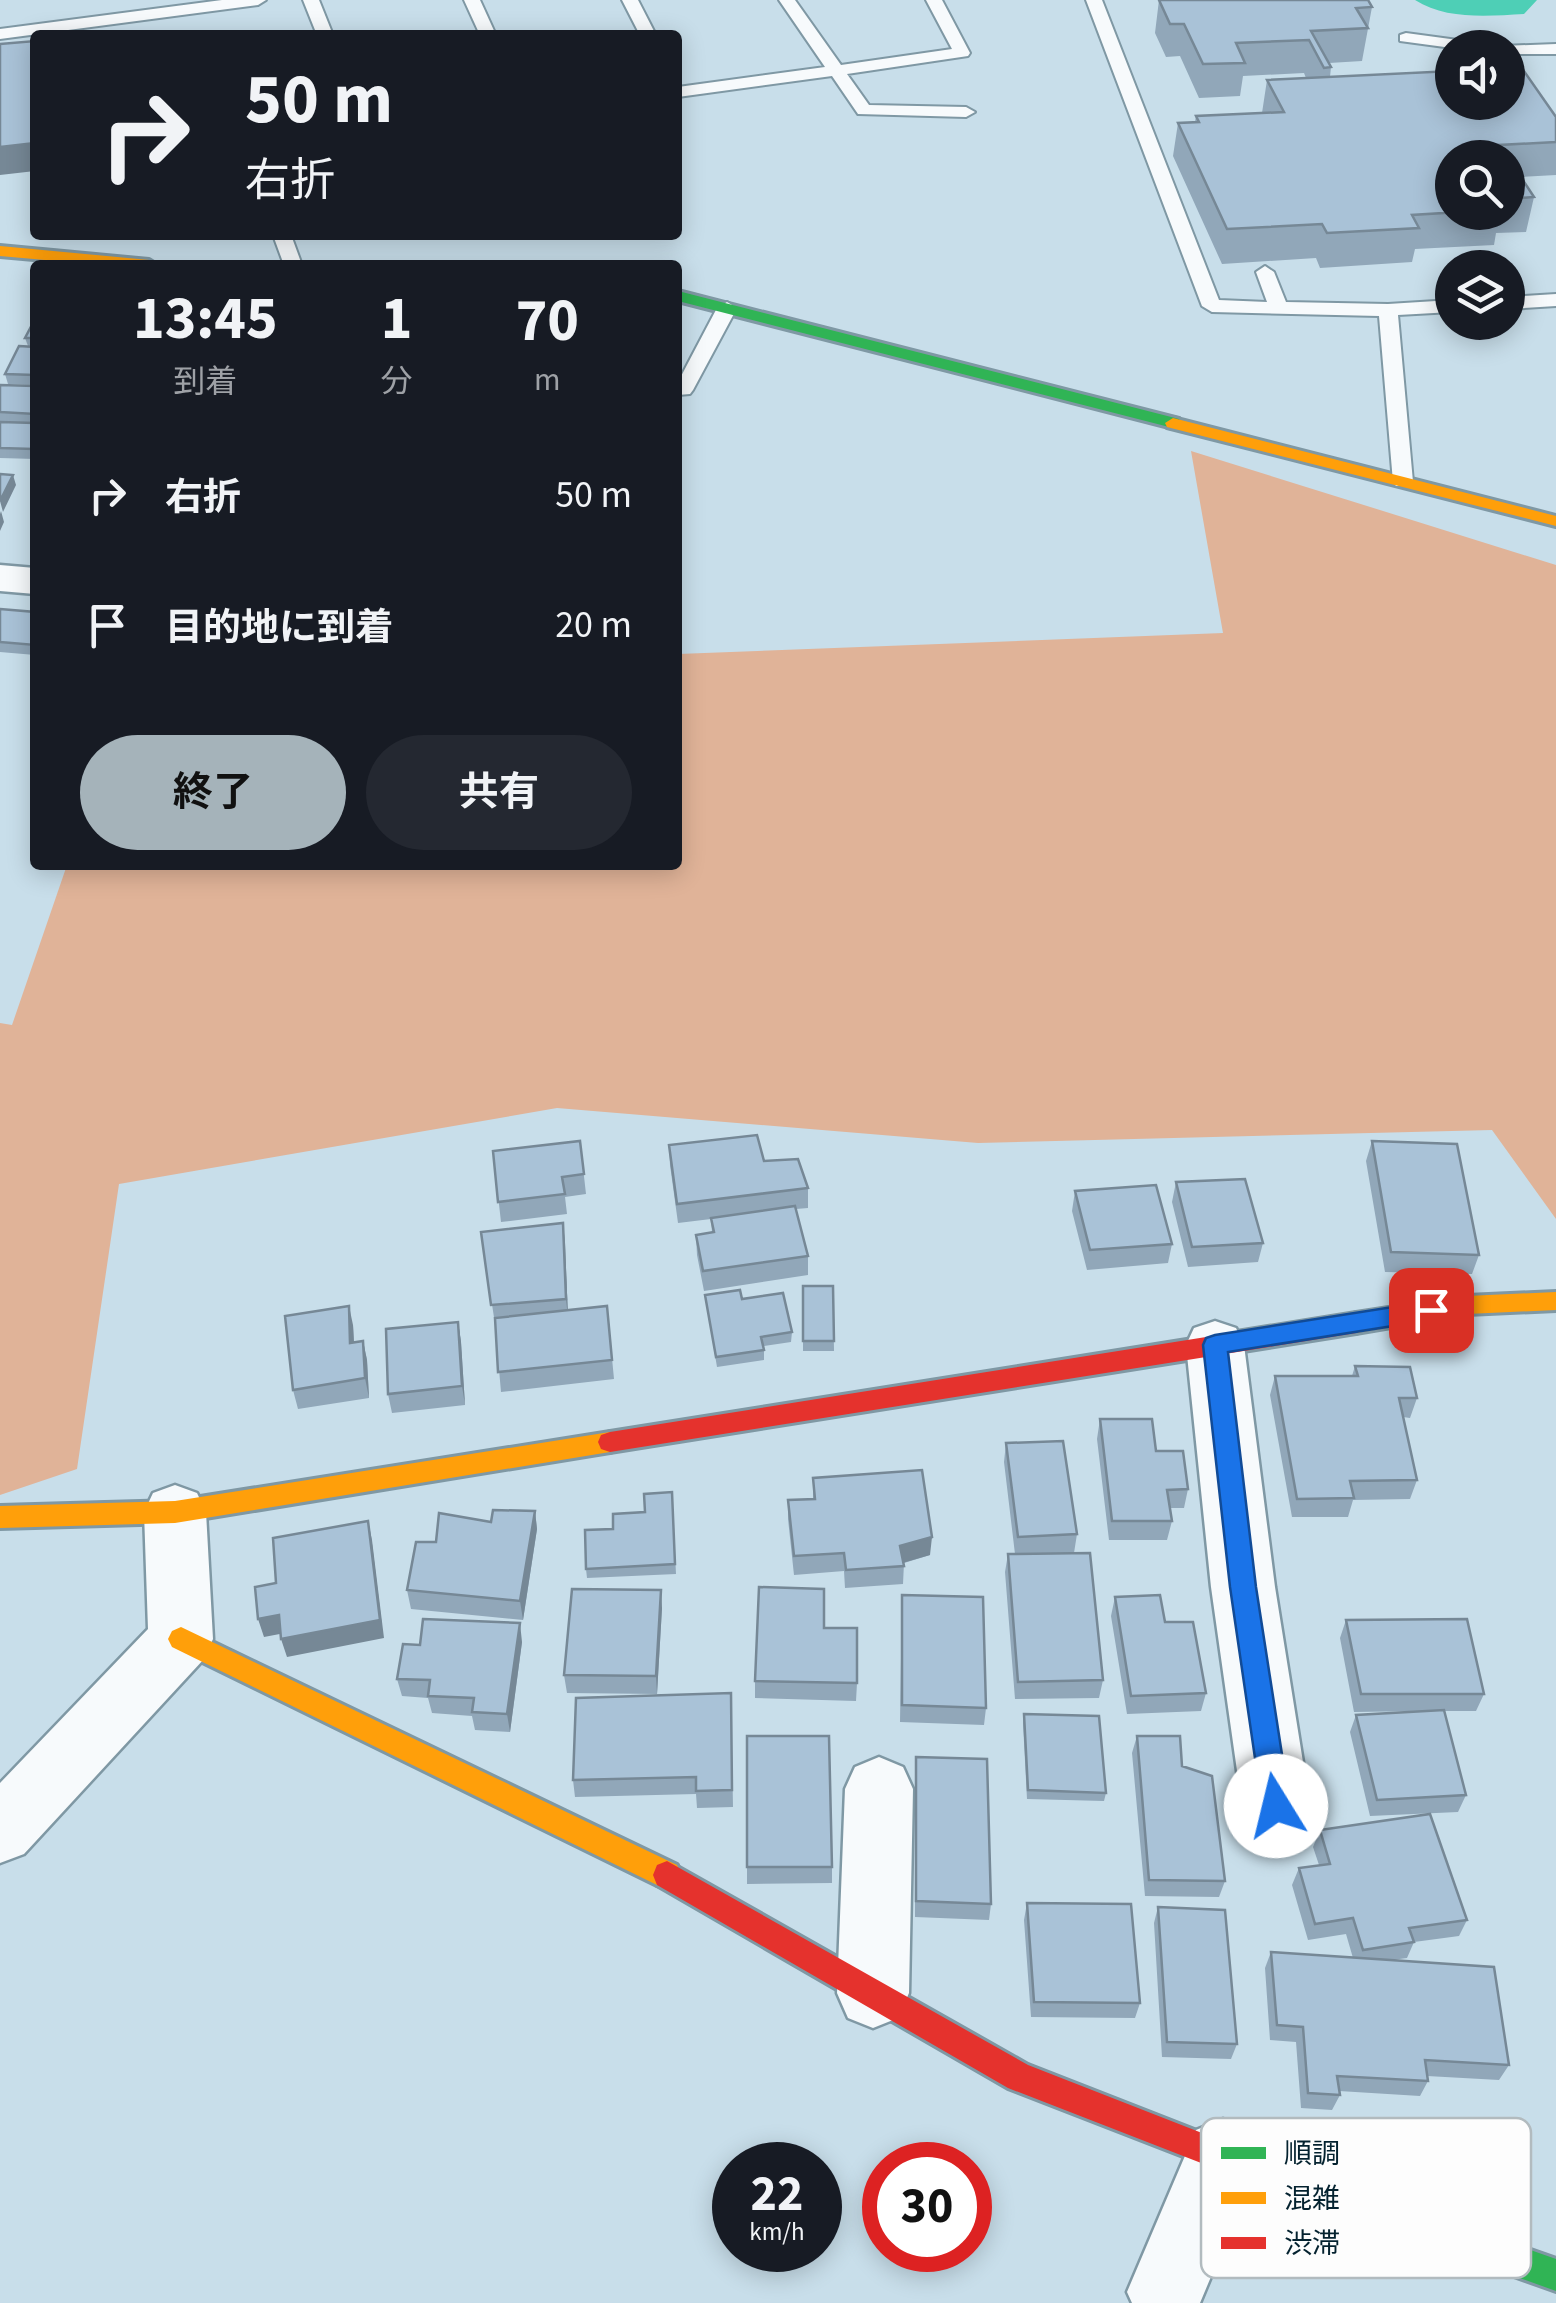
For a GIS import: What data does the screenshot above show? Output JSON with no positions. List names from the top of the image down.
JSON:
{
  "legend": ["順調", "混雑", "渋滞"],
  "page": {
    "turn": ["50 m", "右折"],
    "eta": [
      "13:45",
      "到着",
      "1",
      "分",
      "70",
      "m"
    ],
    "list": [
      {
        "name": "右折",
        "value": "50 m"
      },
      {
        "name": "目的地に到着",
        "value": "20 m"
      }
    ],
    "buttons": ["終了", "共有"],
    "speed": "22 km/h",
    "limit": "30"
  }
}
